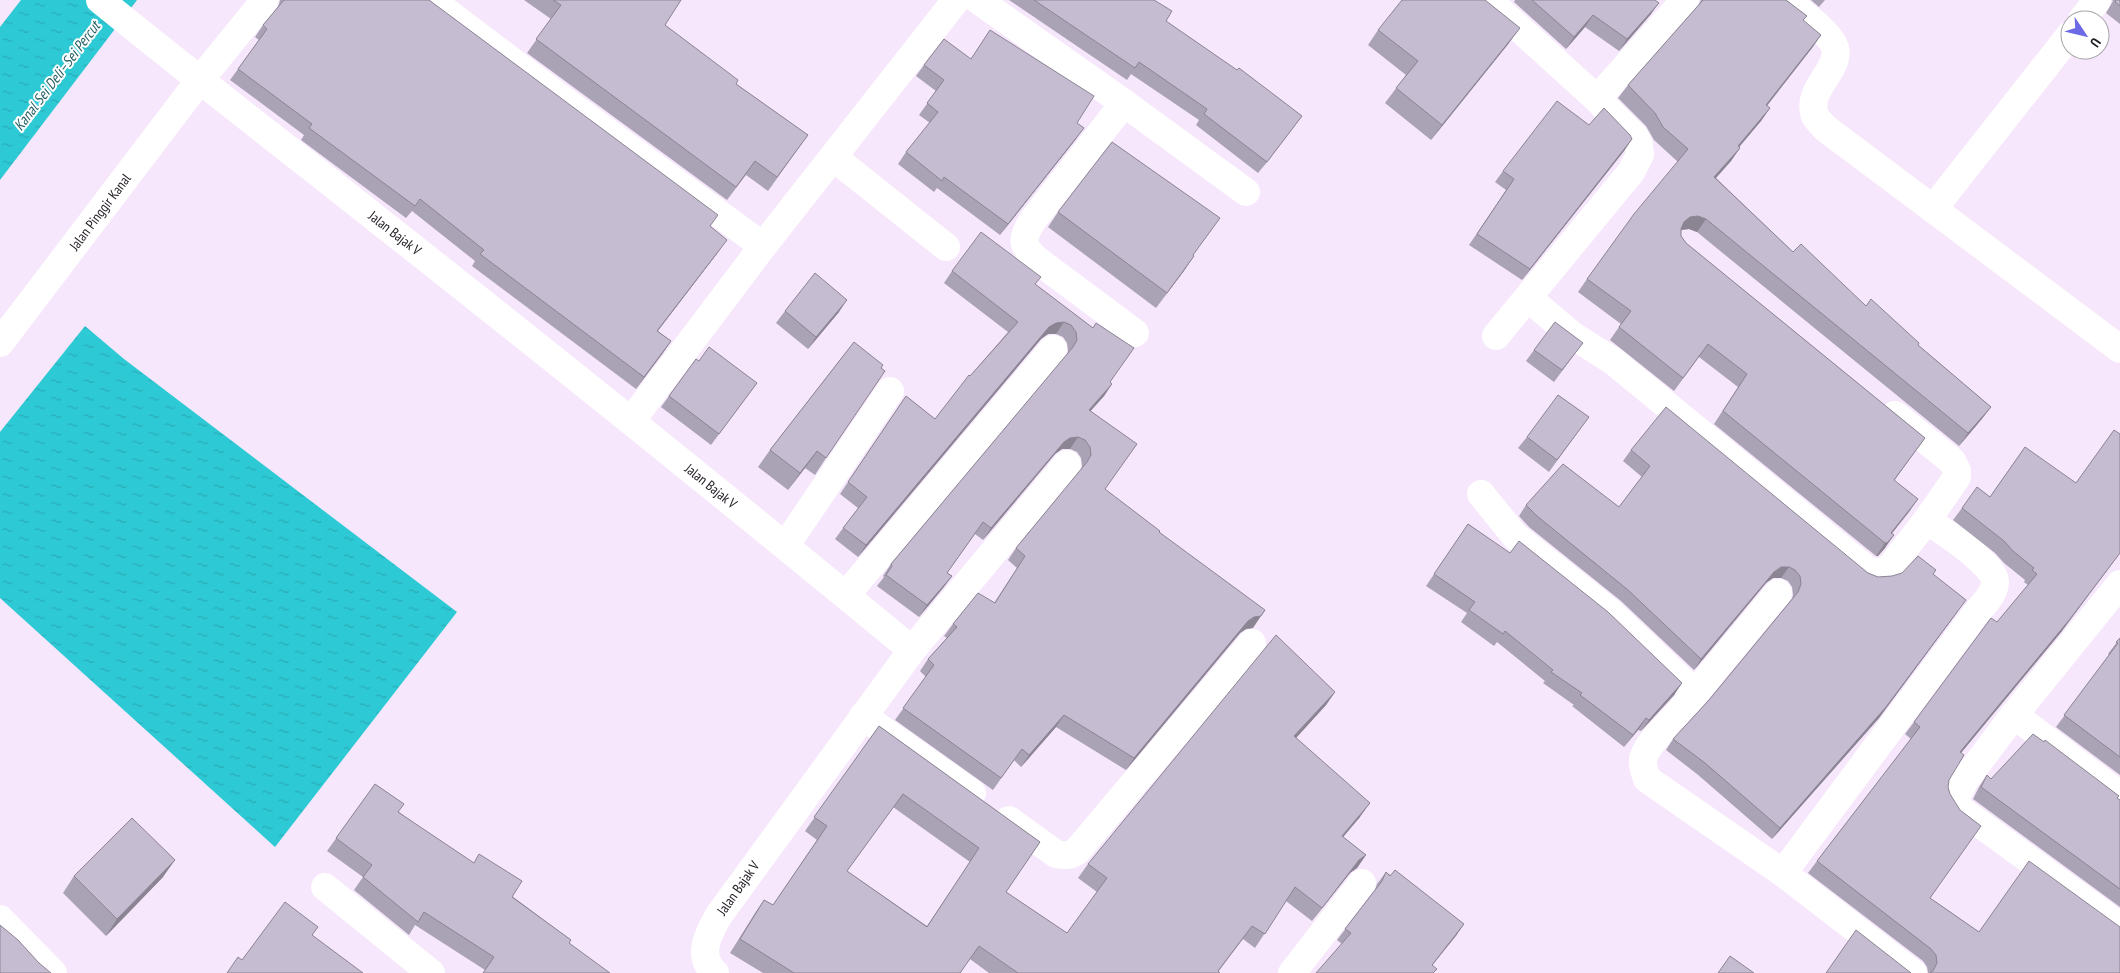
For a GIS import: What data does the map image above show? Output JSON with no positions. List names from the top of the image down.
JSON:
{
  "streets": {
    "street": ["Jalan Pinggir Kanal", "Jalan Bajak V"]
  },
  "crossings": [
    ["Jalan Pinggir Kanal", "Jalan Bajak V"]
  ],
  "water": ["Kanal Sei Deli–Sei Percut"],
  "north": "bottom right"
}
